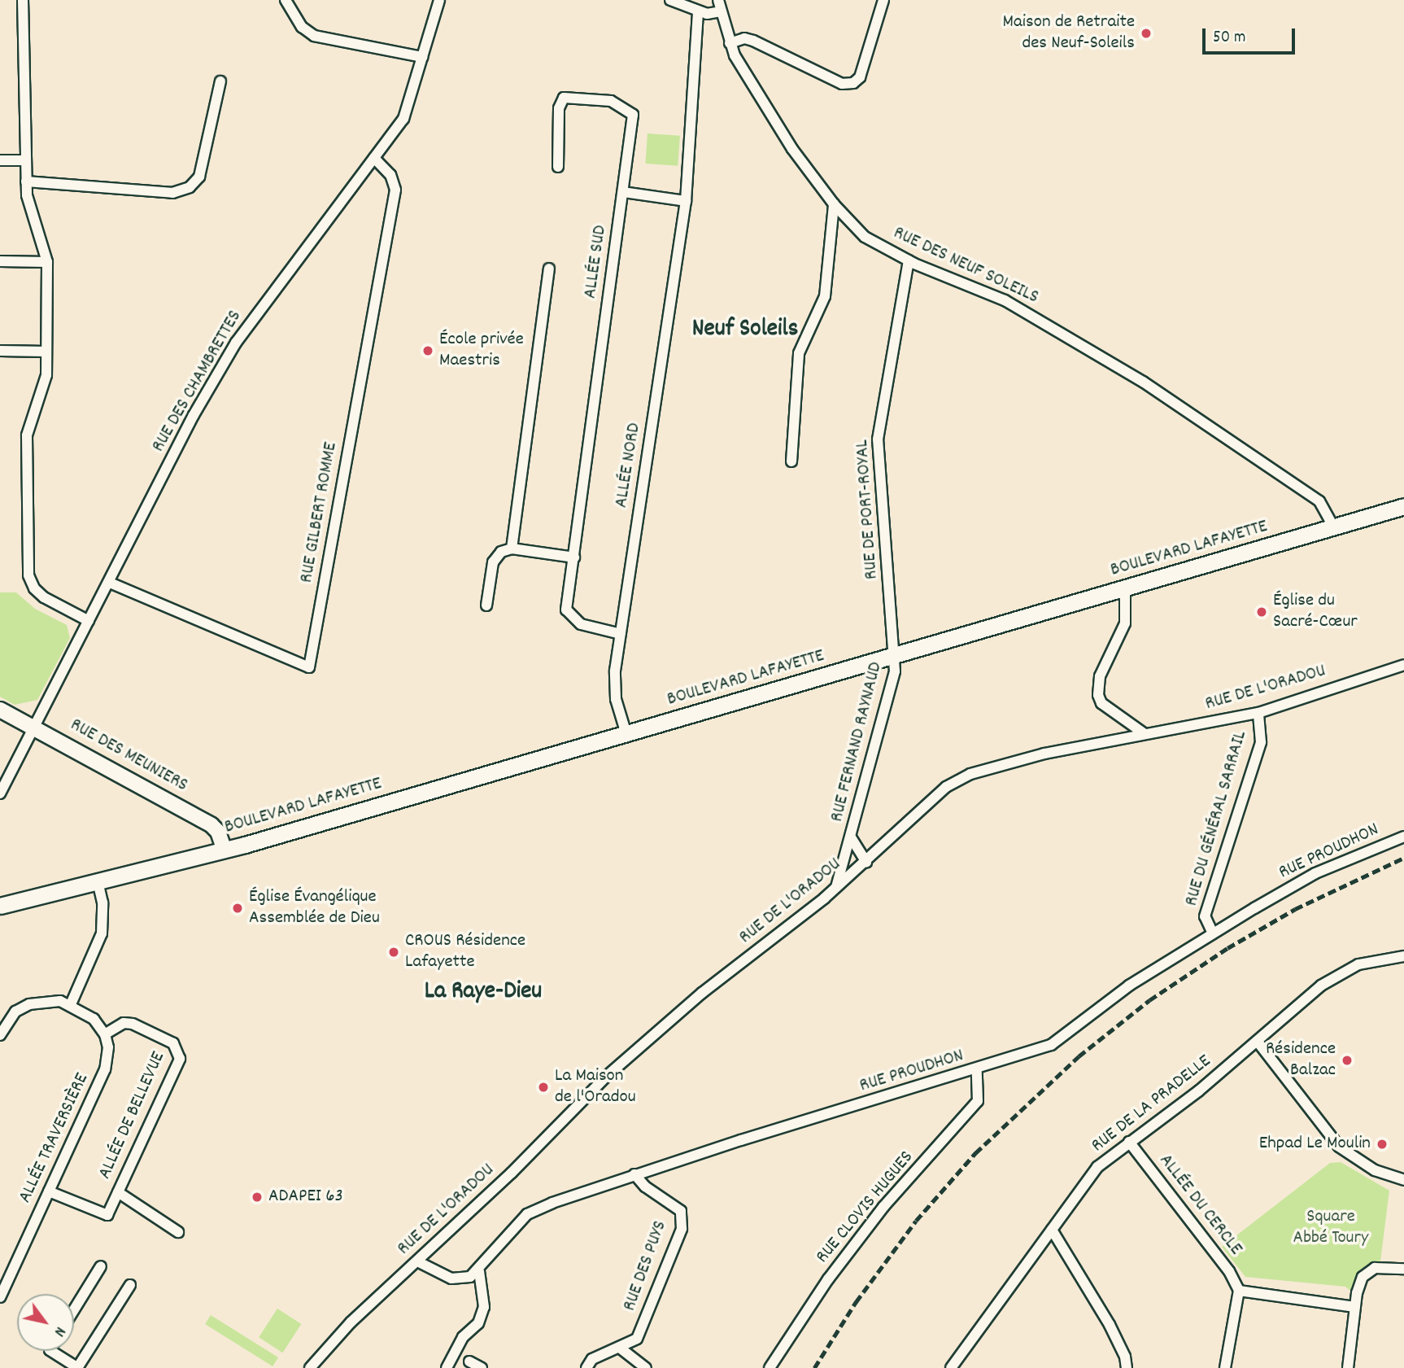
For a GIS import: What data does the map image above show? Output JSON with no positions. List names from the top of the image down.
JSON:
{
  "streets": {
    "main road": ["BOULEVARD LAFAYETTE", "RUE DES MEUNIERS"],
    "street": [
      "ALLÉE SUD",
      "RUE DES NEUF SOLEILS",
      "RUE DES CHAMBRETTES",
      "ALLÉE NORD",
      "RUE DE PORT-ROYAL",
      "RUE GILBERT ROMME",
      "RUE DE L'ORADOU",
      "RUE FERNAND RAYNAUD",
      "RUE DU GÉNÉRAL SARRAIL",
      "RUE PROUDHON",
      "RUE DE LA PRADELLE",
      "ALLÉE DE BELLEVUE",
      "ALLÉE TRAVERSIÈRE",
      "ALLÉE DU CERCLE",
      "RUE CLOVIS HUGUES",
      "RUE DES PUYS"
    ]
  },
  "crossings": [
    ["ALLÉE SUD", "ALLÉE NORD"],
    ["RUE DES NEUF SOLEILS", "RUE DE PORT-ROYAL"],
    ["RUE DES NEUF SOLEILS", "BOULEVARD LAFAYETTE"],
    ["RUE DES CHAMBRETTES", "RUE GILBERT ROMME"],
    ["RUE DES CHAMBRETTES", "RUE DES MEUNIERS"],
    ["ALLÉE NORD", "BOULEVARD LAFAYETTE"],
    ["RUE DE PORT-ROYAL", "BOULEVARD LAFAYETTE"],
    ["RUE DE PORT-ROYAL", "RUE FERNAND RAYNAUD"],
    ["BOULEVARD LAFAYETTE", "RUE FERNAND RAYNAUD"],
    ["BOULEVARD LAFAYETTE", "RUE DES MEUNIERS"],
    ["RUE DE L'ORADOU", "RUE FERNAND RAYNAUD"],
    ["RUE DE L'ORADOU", "RUE DU GÉNÉRAL SARRAIL"],
    ["RUE DU GÉNÉRAL SARRAIL", "RUE PROUDHON"],
    ["RUE PROUDHON", "RUE CLOVIS HUGUES"],
    ["RUE PROUDHON", "RUE DES PUYS"],
    ["RUE DE LA PRADELLE", "ALLÉE DU CERCLE"],
    ["ALLÉE DE BELLEVUE", "ALLÉE TRAVERSIÈRE"]
  ],
  "districts": ["Neuf Soleils", "La Raye-Dieu"],
  "parks": ["Square Abbé Toury"],
  "places": [
    "Maison de Retraite des Neuf-Soleils",
    "École privée Maestris",
    "Église du Sacré-Cœur",
    "Église Évangélique Assemblée de Dieu",
    "CROUS Résidence Lafayette",
    "Résidence Balzac",
    "La Maison de l'Oradou",
    "Ehpad Le Moulin",
    "ADAPEI 63"
  ],
  "scale_bar": "50 m",
  "north": "bottom right"
}
